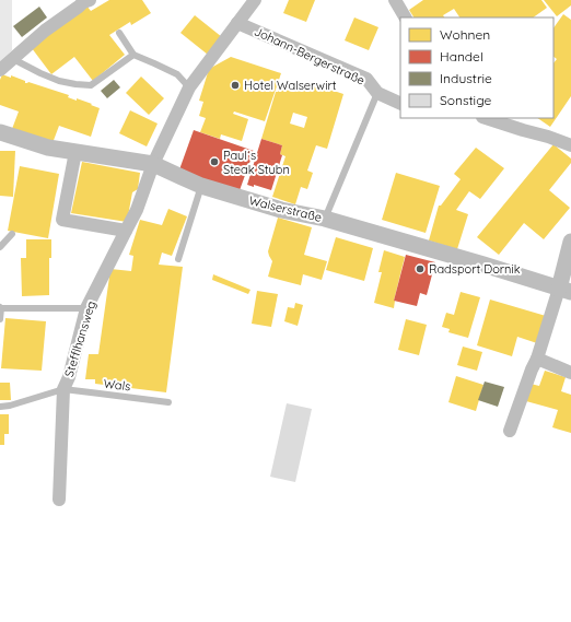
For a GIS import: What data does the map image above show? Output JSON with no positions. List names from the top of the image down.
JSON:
{
  "streets": {
    "street": ["Johann-Bergerstraße", "Walserstraße", "Stefflhansweg"],
    "lane": ["Wals"]
  },
  "crossings": [
    ["Johann-Bergerstraße", "Stefflhansweg"],
    ["Walserstraße", "Stefflhansweg"],
    ["Stefflhansweg", "Wals"]
  ],
  "places": ["Hotel Walserwirt", "Paul´s Steak Stubn", "Radsport Dornik"],
  "legend": [
    "Wohnen",
    "Handel",
    "Industrie",
    "Sonstige"
  ]
}
